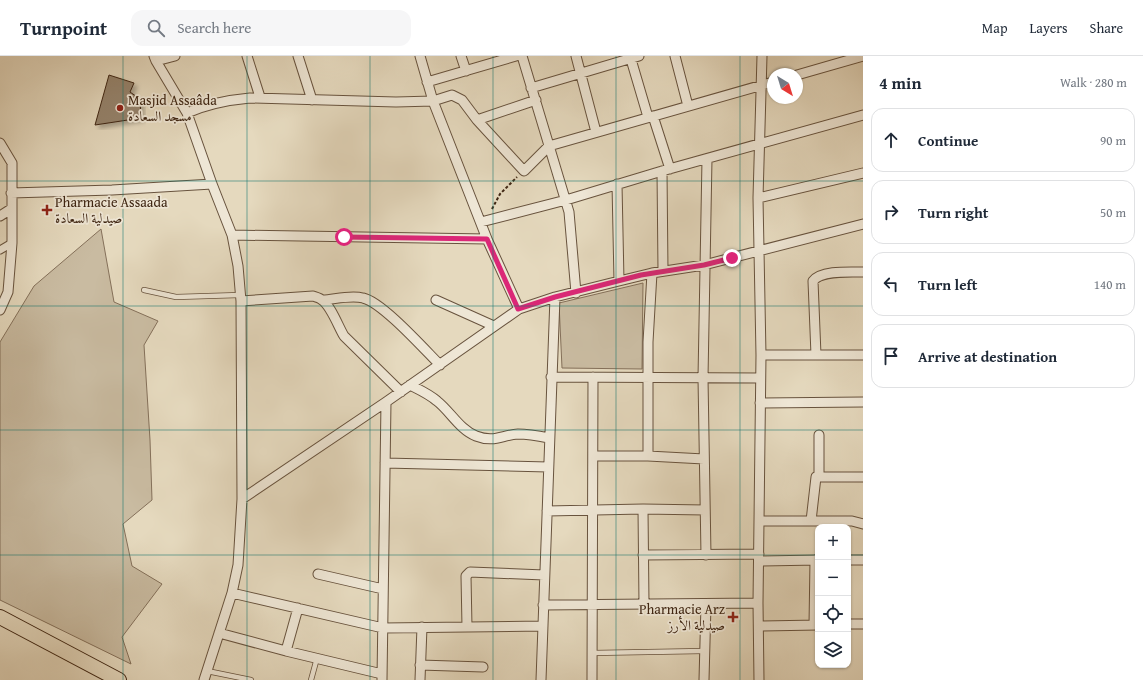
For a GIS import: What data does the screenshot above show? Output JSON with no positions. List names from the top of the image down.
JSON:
{
  "places": {
    "other": ["Masjid Assaâda مسجد السعادة"],
    "health": ["Pharmacie Assaada صيدلية السعادة", "Pharmacie Arz صيدلية الأرز"]
  },
  "north": "bottom right",
  "page": {
    "header": "Turnpoint",
    "search": "Search here",
    "nav": ["Map", "Layers", "Share"],
    "heading": ["4 min", "Walk · 280 m"],
    "list": [
      ["Continue", "90 m"],
      ["Turn right", "50 m"],
      ["Turn left", "140 m"],
      "Arrive at destination"
    ],
    "map_buttons": ["+", "−"]
  }
}
